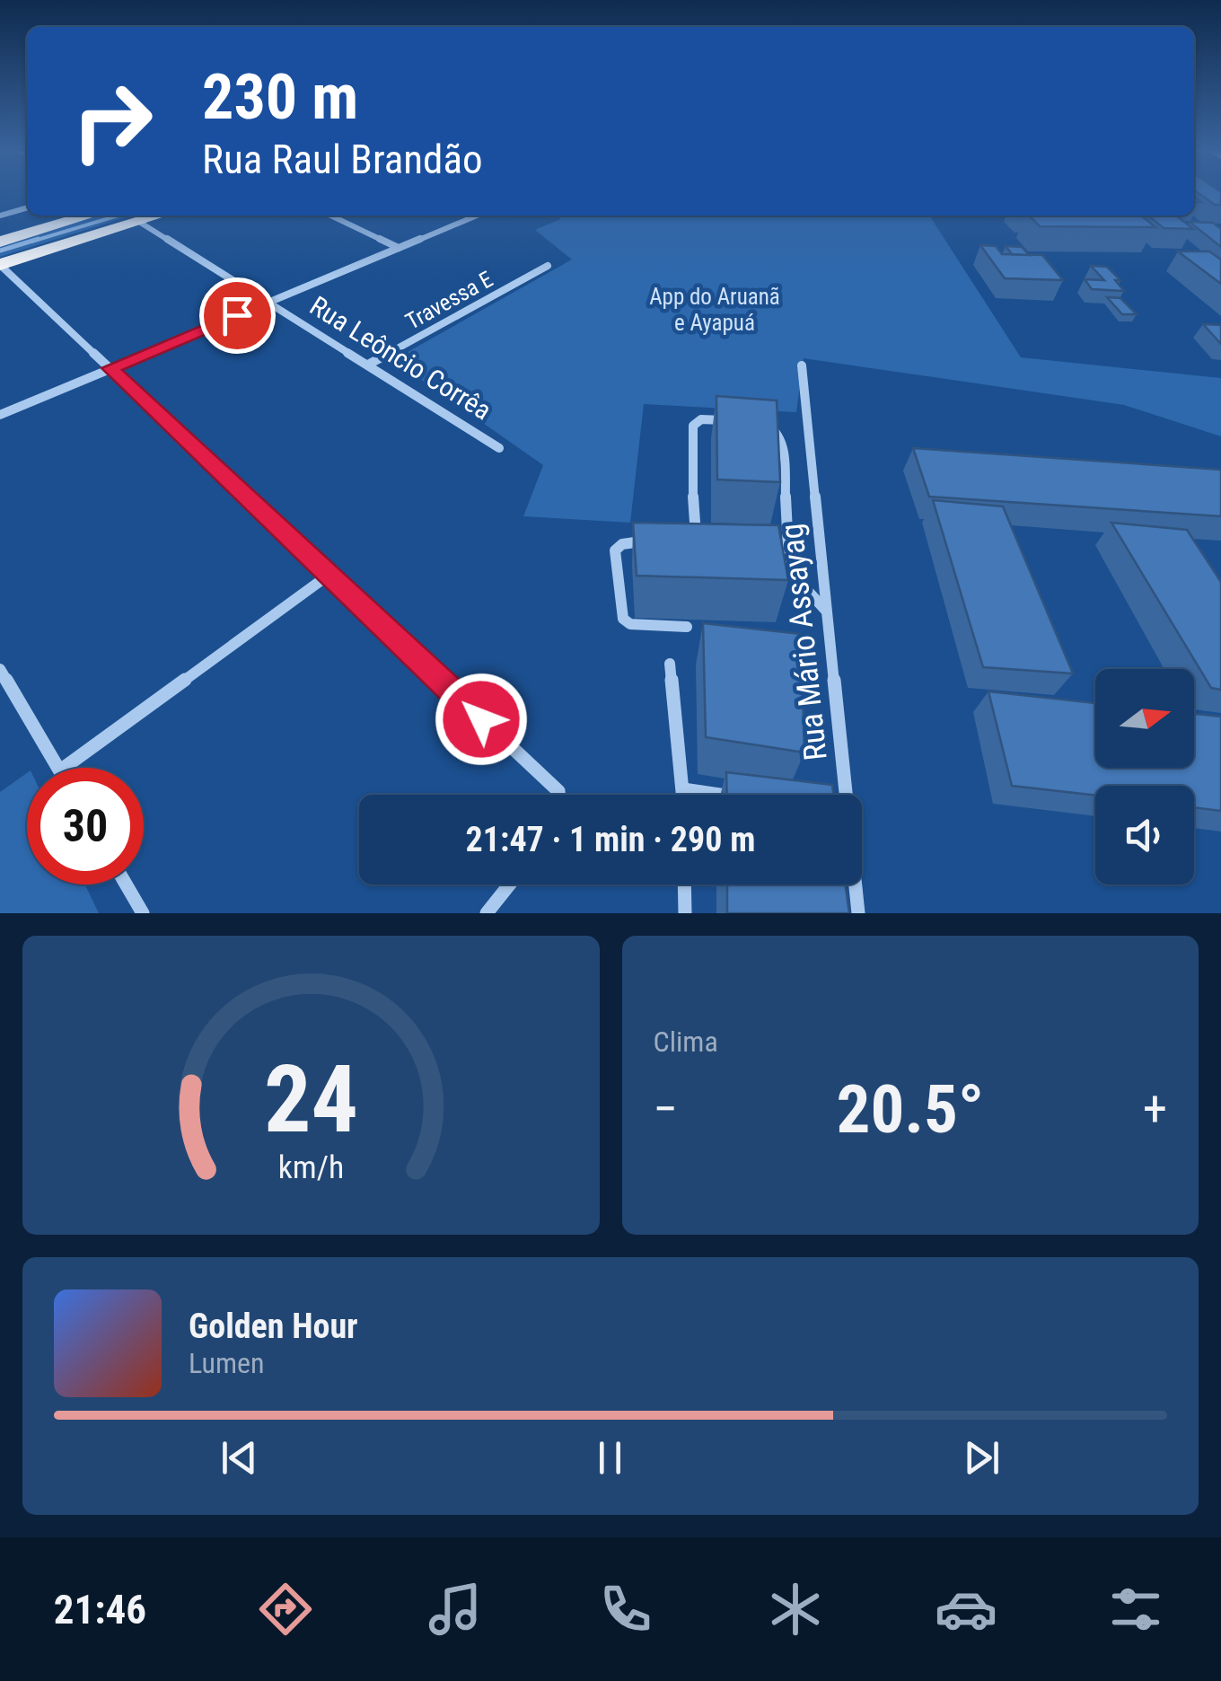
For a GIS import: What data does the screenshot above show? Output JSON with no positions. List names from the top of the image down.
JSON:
{
  "streets": {
    "street": ["Travessa E", "Rua Leôncio Corrêa", "Rua Mário Assayag"]
  },
  "crossings": [
    ["Travessa E", "Rua Leôncio Corrêa"]
  ],
  "parks": ["App do Aruanã e Ayapuá"],
  "north": "right",
  "page": {
    "turn": ["230 m", "Rua Raul Brandão"],
    "limit": "30",
    "trip": "21:47 · 1 min · 290 m",
    "tile": "Clima",
    "heat": ["−", "20.5°", "+"],
    "song": ["Golden Hour", "Lumen"],
    "tabs": "21:46",
    "gauge": ["24", "km/h"]
  }
}
